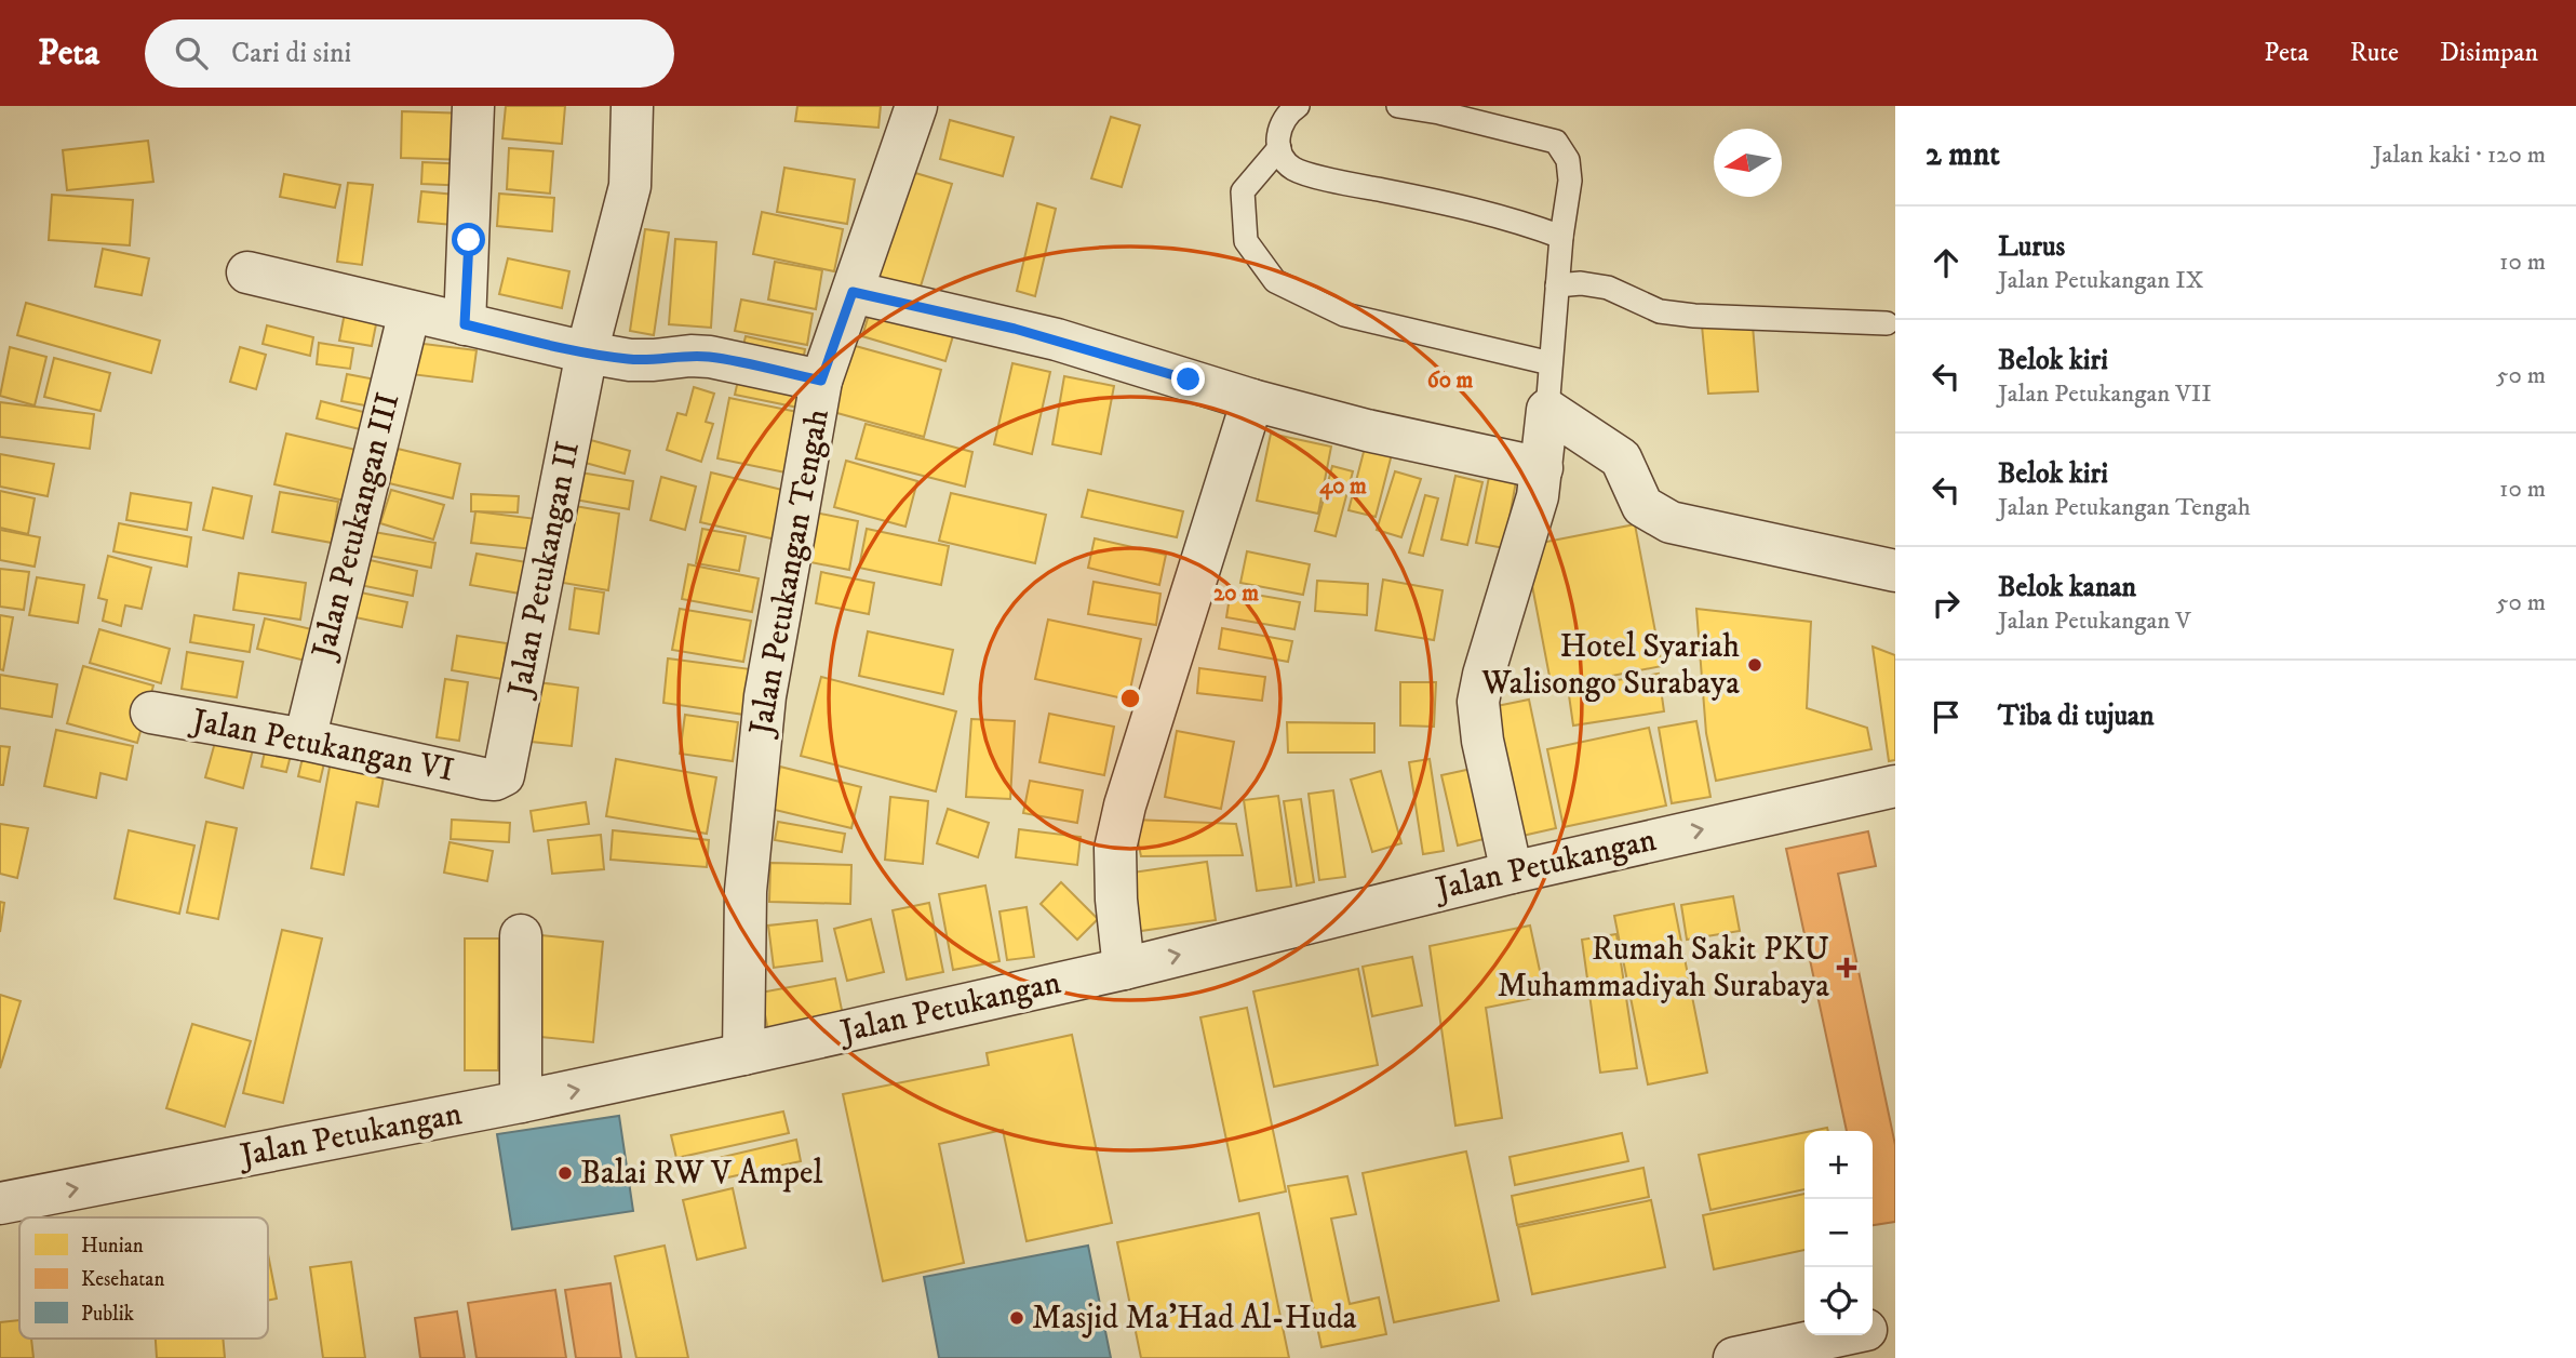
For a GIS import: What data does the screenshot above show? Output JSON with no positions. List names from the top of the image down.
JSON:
{
  "streets": {
    "street": [
      "Jalan Petukangan III",
      "Jalan Petukangan II",
      "Jalan Petukangan Tengah",
      "Jalan Petukangan VI",
      "Jalan Petukangan"
    ]
  },
  "crossings": [
    ["Jalan Petukangan III", "Jalan Petukangan VI"],
    ["Jalan Petukangan II", "Jalan Petukangan VI"],
    ["Jalan Petukangan Tengah", "Jalan Petukangan"]
  ],
  "one_way": ["Jalan Petukangan"],
  "places": {
    "other": ["Hotel Syariah Walisongo Surabaya", "Balai RW V Ampel", "Masjid Ma'Had Al-Huda"],
    "health": ["Rumah Sakit PKU Muhammadiyah Surabaya"]
  },
  "legend": ["Hunian", "Kesehatan", "Publik"],
  "north": "left",
  "page": {
    "header": "Peta",
    "search": "Cari di sini",
    "nav": ["Peta", "Rute", "Disimpan"],
    "heading": ["2 mnt", "Jalan kaki · 120 m"],
    "list": [
      ["Lurus", "Jalan Petukangan IX", "10 m"],
      ["Belok kiri", "Jalan Petukangan VII", "50 m"],
      ["Belok kiri", "Jalan Petukangan Tengah", "10 m"],
      ["Belok kanan", "Jalan Petukangan V", "50 m"],
      "Tiba di tujuan"
    ],
    "map_buttons": ["+", "−"]
  },
  "rings": ["60 m", "40 m", "20 m"]
}
